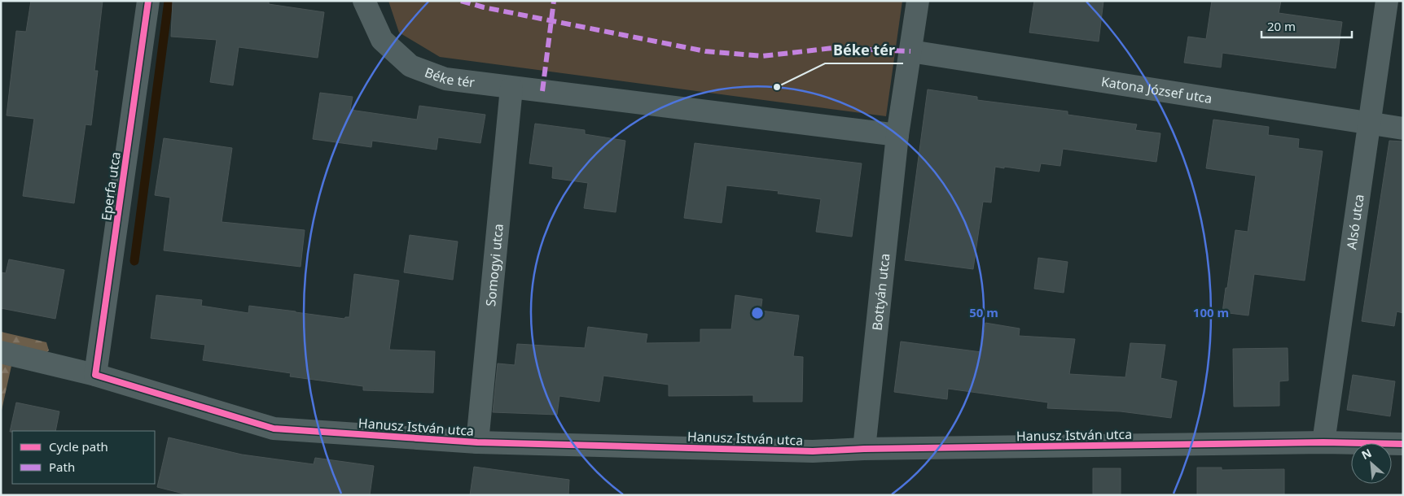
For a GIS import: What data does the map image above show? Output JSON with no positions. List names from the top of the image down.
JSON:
{
  "streets": {
    "street": [
      "Béke tér",
      "Katona József utca",
      "Eperfa utca",
      "Alsó utca",
      "Somogyi utca",
      "Bottyán utca",
      "Hanusz István utca"
    ]
  },
  "crossings": [
    ["Béke tér", "Somogyi utca"],
    ["Béke tér", "Bottyán utca"],
    ["Katona József utca", "Alsó utca"],
    ["Eperfa utca", "Hanusz István utca"],
    ["Alsó utca", "Hanusz István utca"],
    ["Somogyi utca", "Hanusz István utca"],
    ["Bottyán utca", "Hanusz István utca"]
  ],
  "places": ["Béke tér"],
  "legend": ["Cycle path", "Path"],
  "scale_bar": "20 m",
  "north": "top left",
  "rings": ["50 m", "100 m"]
}
